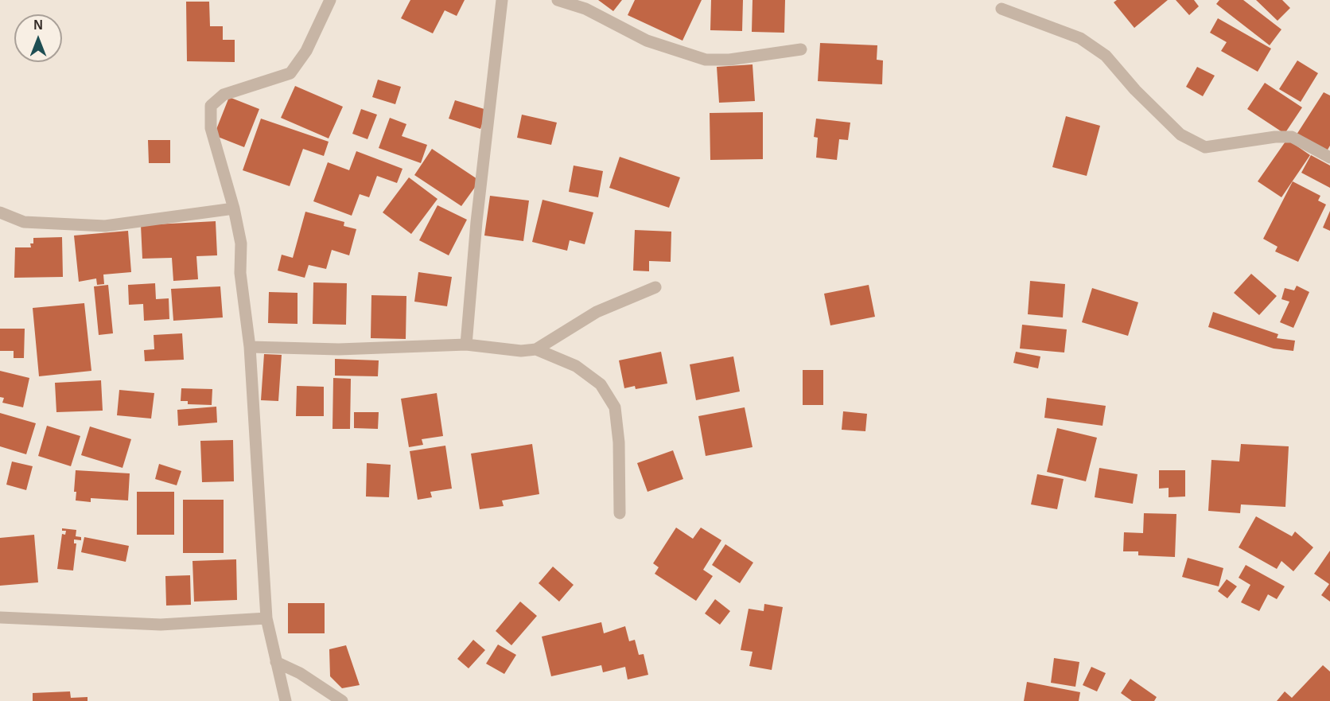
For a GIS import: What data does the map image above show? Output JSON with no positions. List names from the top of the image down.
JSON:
{
  "north": "top"
}
